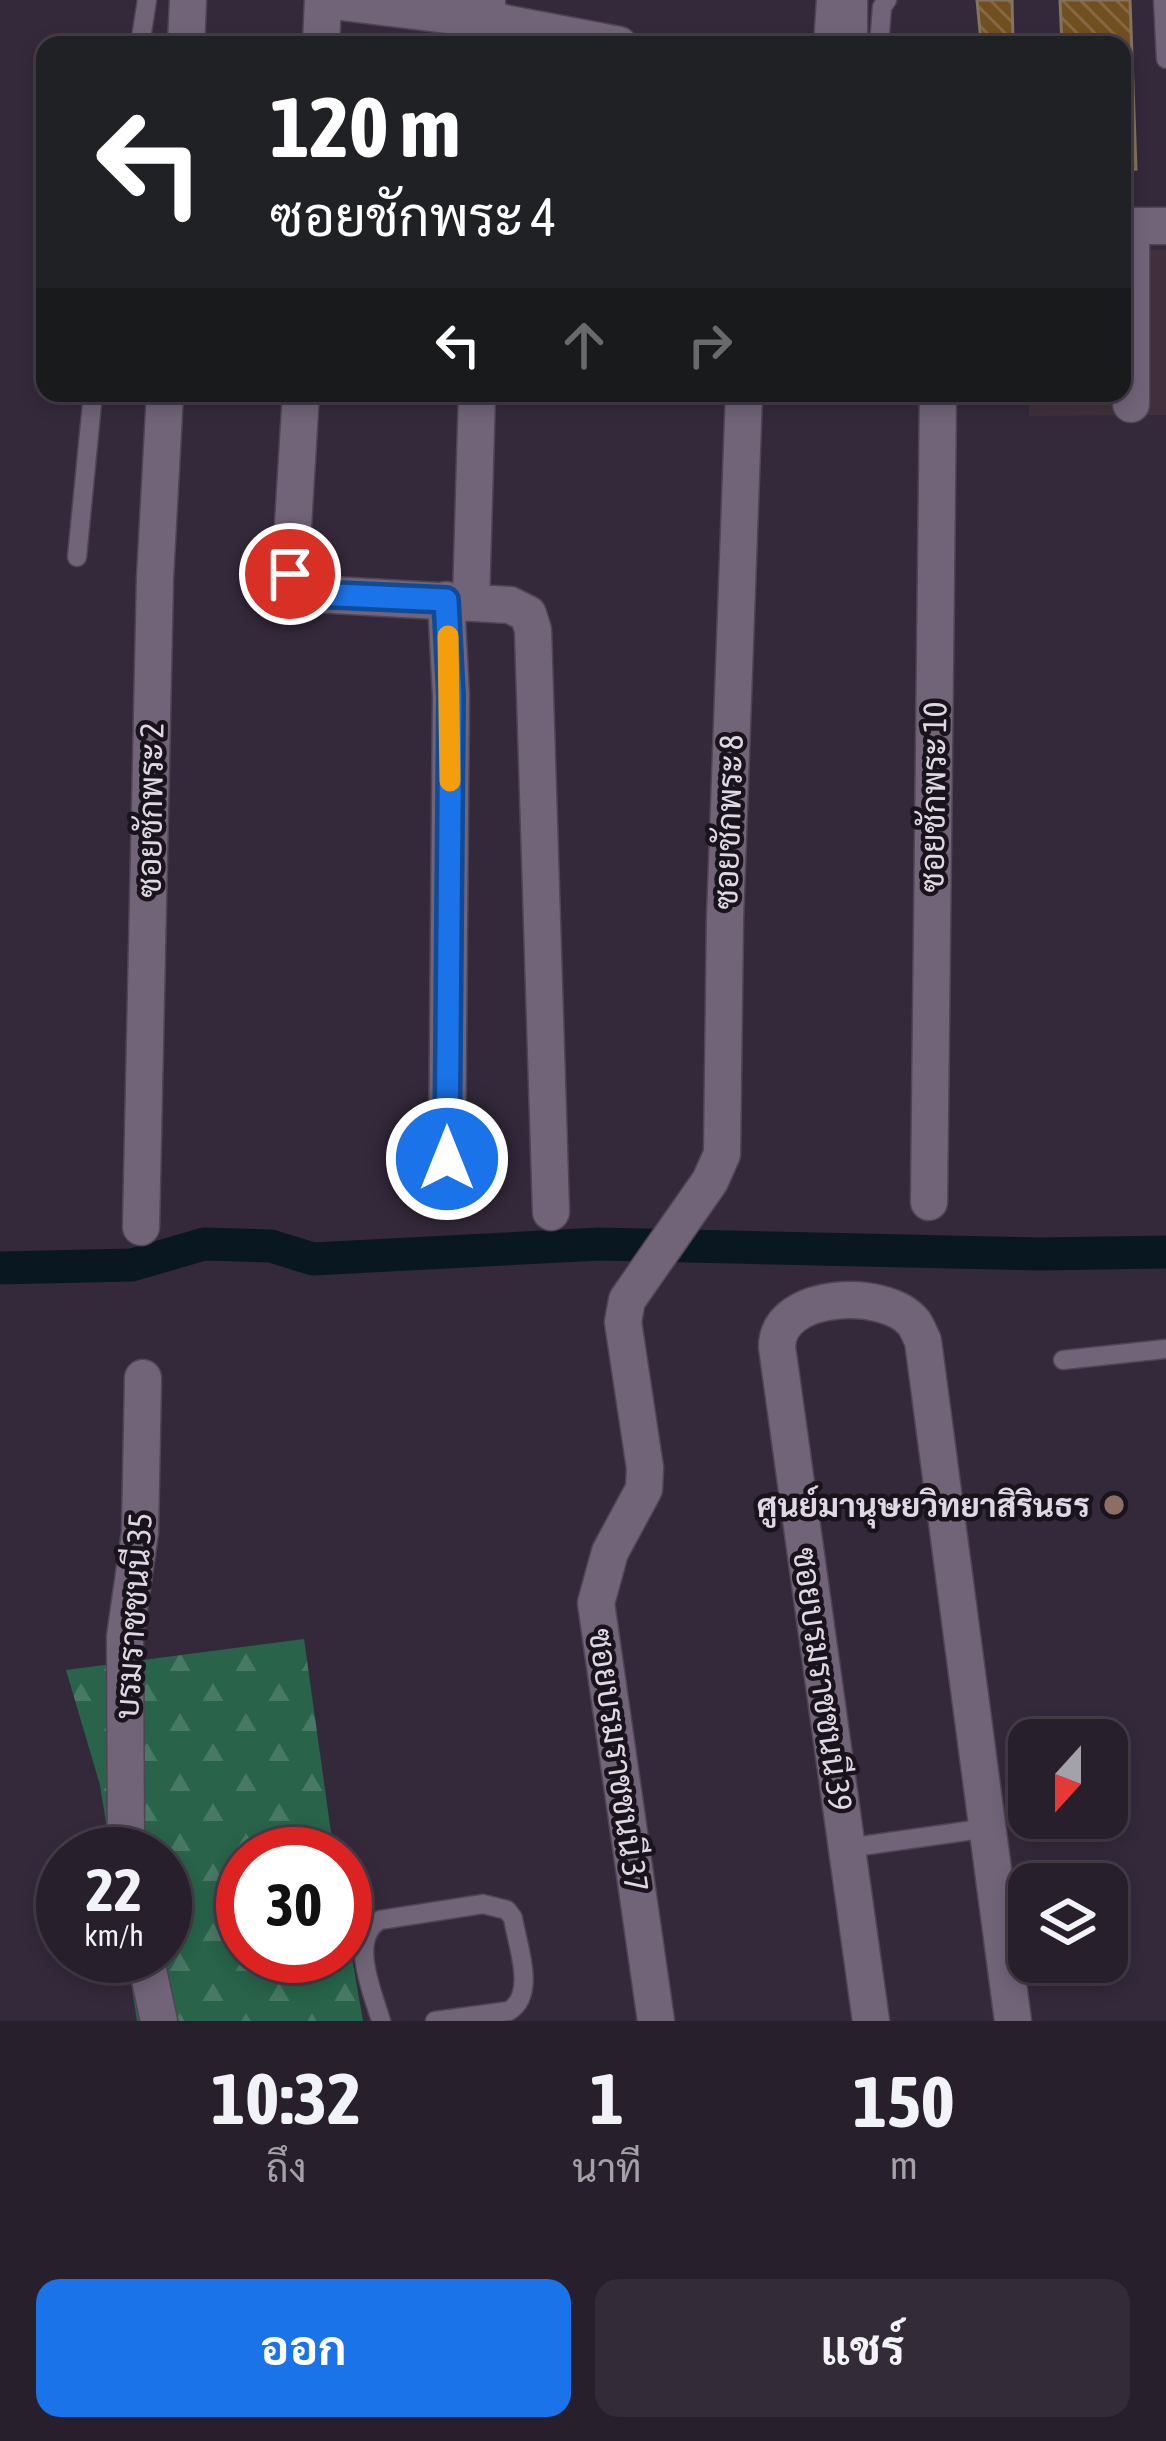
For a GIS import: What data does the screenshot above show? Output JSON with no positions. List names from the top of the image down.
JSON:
{
  "streets": {
    "street": [
      "ซอยชักพระ 10",
      "ซอยชักพระ 2",
      "ซอยชักพระ 8",
      "บรมราชชนนี 35",
      "ซอยบรมราชชนนี 39",
      "ซอยบรมราชชนนี 37"
    ]
  },
  "crossings": [
    ["ซอยชักพระ 8", "ซอยบรมราชชนนี 37"]
  ],
  "places": ["ศูนย์มานุษยวิทยาสิรินธร"],
  "north": "bottom",
  "page": {
    "turn": ["120 m", "ซอยชักพระ 4"],
    "speed": "22 km/h",
    "limit": "30",
    "eta": [
      "10:32",
      "ถึง",
      "1",
      "นาที",
      "150",
      "m"
    ],
    "buttons": ["ออก", "แชร์"]
  }
}
